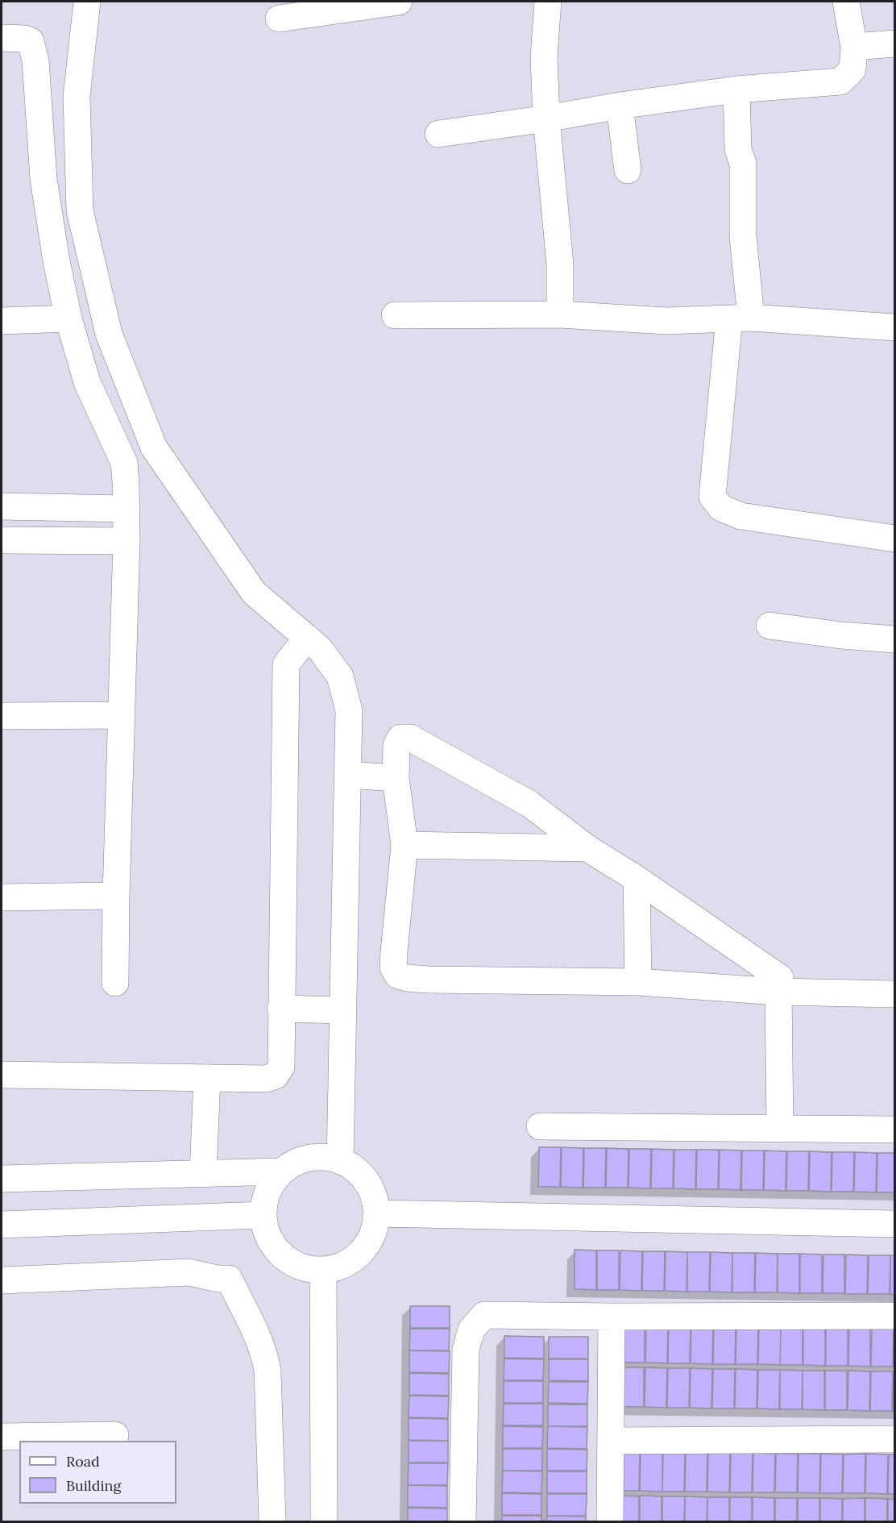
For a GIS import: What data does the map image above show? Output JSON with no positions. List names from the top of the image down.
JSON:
{
  "legend": ["Road", "Building"]
}
